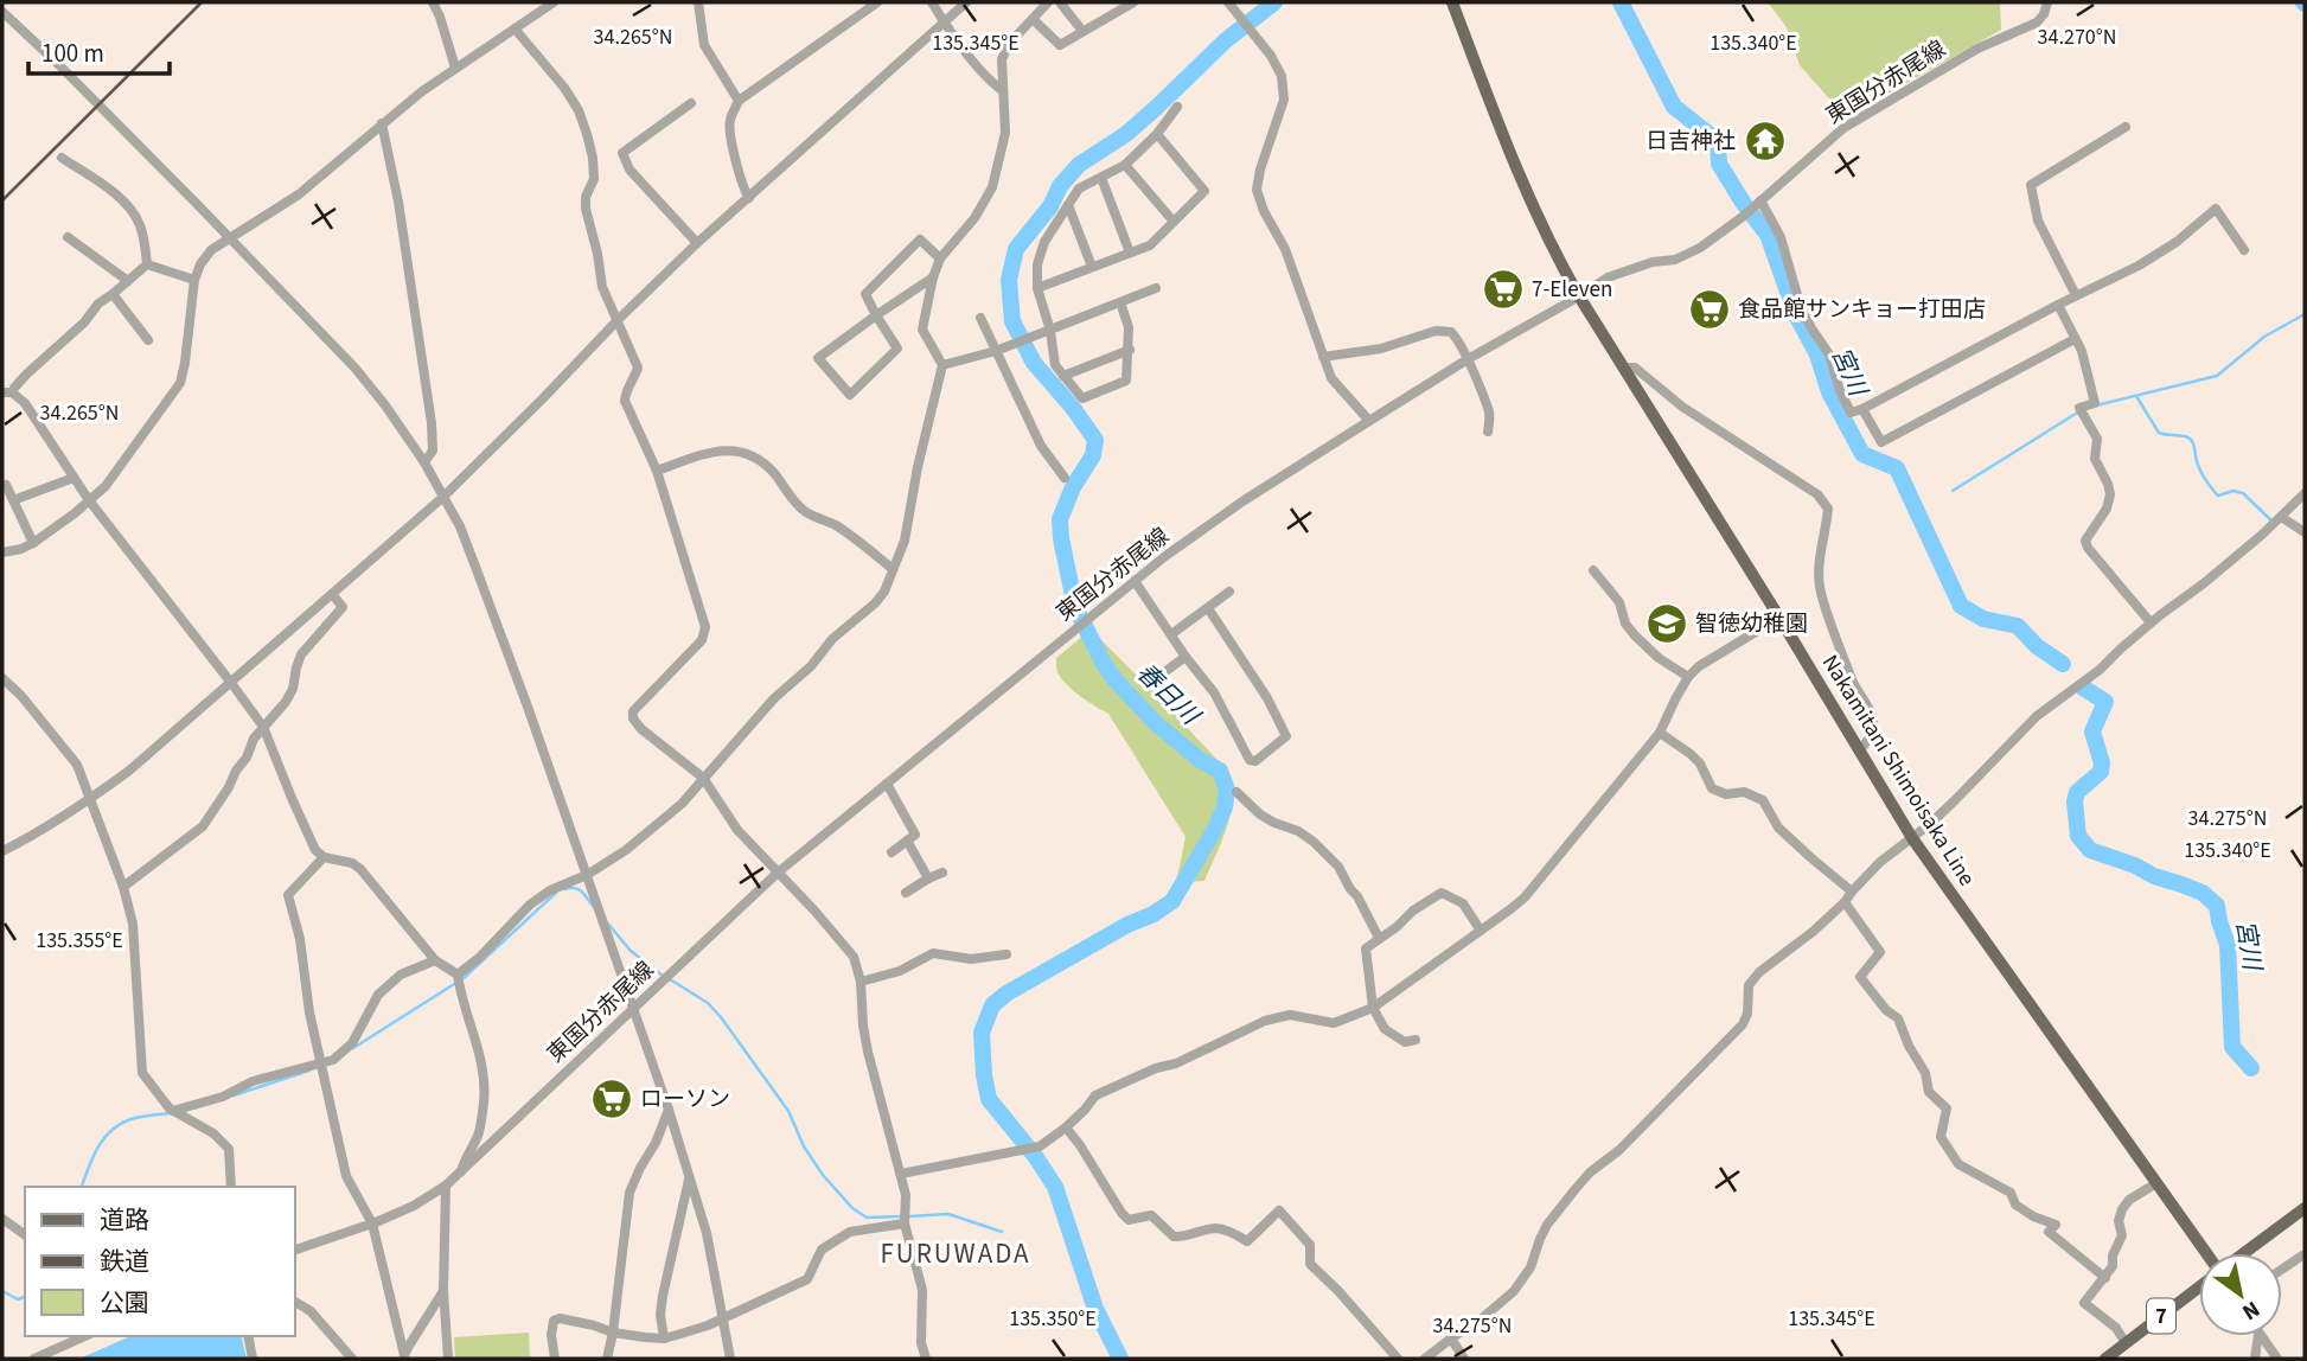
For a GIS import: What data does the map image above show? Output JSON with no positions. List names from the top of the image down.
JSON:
{
  "streets": {
    "main road": ["Nakamitani Shimoisaka Line", "7"],
    "street": ["東国分赤尾線"]
  },
  "crossings": [
    ["東国分赤尾線", "Nakamitani Shimoisaka Line"]
  ],
  "districts": ["FURUWADA"],
  "water": ["宮川", "春日川"],
  "places": {
    "temple": ["日吉神社"],
    "supermarket": ["7-Eleven", "食品館サンキョー打田店", "ローソン"],
    "school or university": ["智徳幼稚園"]
  },
  "legend": ["道路", "鉄道", "公園"],
  "scale_bar": "100 m",
  "north": "bottom right",
  "coordinates": [
    "34.265°N",
    "34.270°N",
    "135.345°E",
    "135.340°E",
    "34.275°N",
    "135.355°E",
    "135.350°E"
  ]
}
